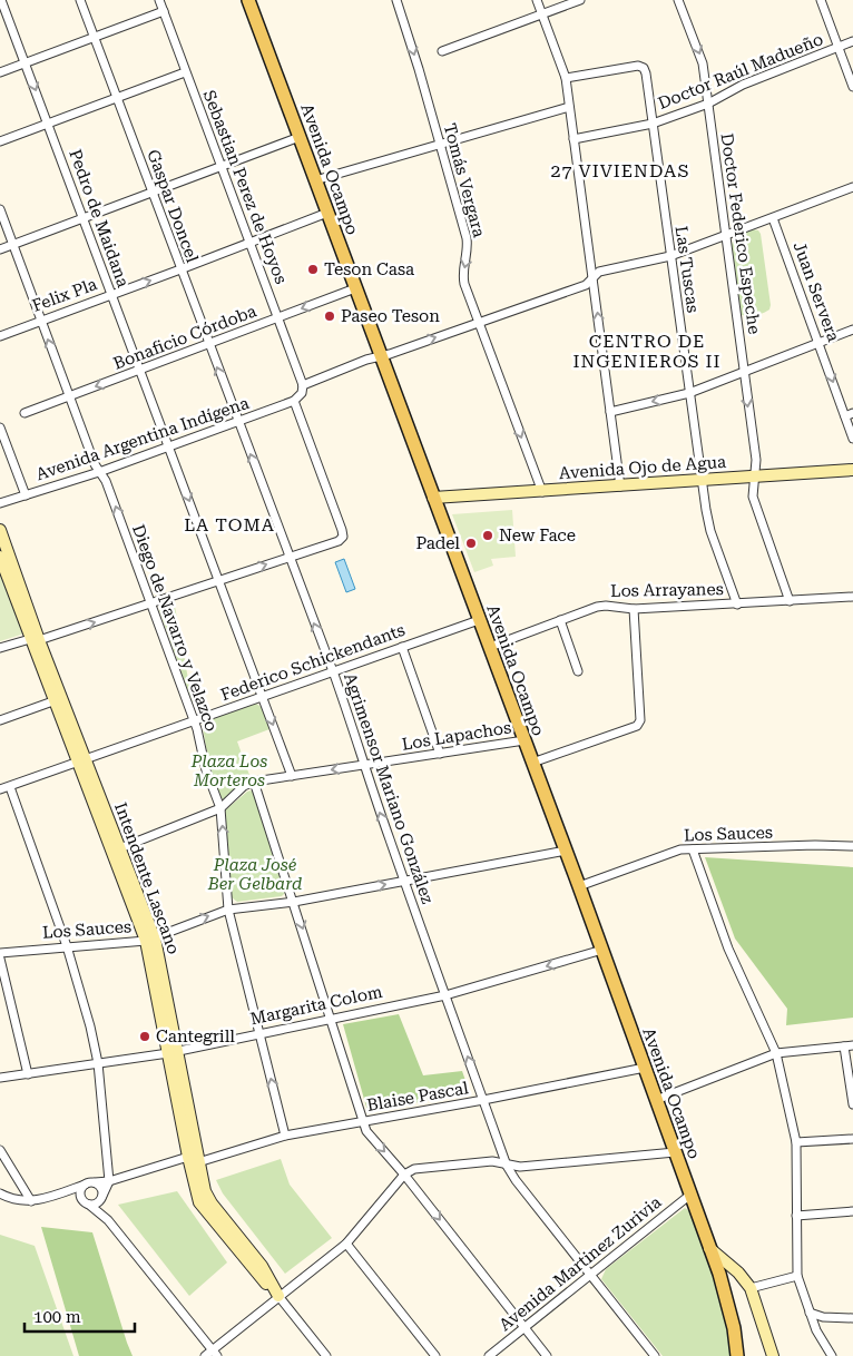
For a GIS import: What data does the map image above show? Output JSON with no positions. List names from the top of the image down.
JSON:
{
  "streets": {
    "main road": ["Avenida Ocampo", "Avenida Ojo de Agua", "Intendente Lascano"],
    "street": [
      "Doctor Raúl Madueño",
      "Tomás Vergara",
      "Sebastian Perez de Hoyos",
      "Gaspar Doncel",
      "Pedro de Maidana",
      "Doctor Federico Espeche",
      "Las Tuscas",
      "Juan Servera",
      "Felix Pla",
      "Bonaficio Córdoba",
      "Avenida Argentina Indígena",
      "Los Arrayanes",
      "Diego de Navarro y Velazco",
      "Federico Schickendants",
      "Los Lapachos",
      "Agrimensor Mariano González",
      "Los Sauces",
      "Margarita Colom",
      "Blaise Pascal",
      "Avenida Martinez Zurivia"
    ]
  },
  "crossings": [
    ["Doctor Raúl Madueño", "Doctor Federico Espeche"],
    ["Doctor Raúl Madueño", "Las Tuscas"],
    ["Avenida Ocampo", "Felix Pla"],
    ["Avenida Ocampo", "Bonaficio Córdoba"],
    ["Avenida Ocampo", "Avenida Ojo de Agua"],
    ["Avenida Ocampo", "Los Arrayanes"],
    ["Avenida Ocampo", "Federico Schickendants"],
    ["Avenida Ocampo", "Los Lapachos"],
    ["Avenida Ocampo", "Los Sauces"],
    ["Avenida Ocampo", "Margarita Colom"],
    ["Avenida Ocampo", "Blaise Pascal"],
    ["Avenida Ocampo", "Avenida Martinez Zurivia"],
    ["Tomás Vergara", "Avenida Ojo de Agua"],
    ["Sebastian Perez de Hoyos", "Felix Pla"],
    ["Sebastian Perez de Hoyos", "Bonaficio Córdoba"],
    ["Gaspar Doncel", "Felix Pla"],
    ["Gaspar Doncel", "Bonaficio Córdoba"],
    ["Gaspar Doncel", "Avenida Argentina Indígena"],
    ["Gaspar Doncel", "Agrimensor Mariano González"],
    ["Pedro de Maidana", "Felix Pla"],
    ["Pedro de Maidana", "Bonaficio Córdoba"],
    ["Pedro de Maidana", "Avenida Argentina Indígena"],
    ["Pedro de Maidana", "Federico Schickendants"],
    ["Pedro de Maidana", "Los Lapachos"],
    ["Doctor Federico Espeche", "Avenida Ojo de Agua"],
    ["Doctor Federico Espeche", "Los Arrayanes"],
    ["Las Tuscas", "Avenida Ojo de Agua"],
    ["Las Tuscas", "Los Arrayanes"],
    ["Felix Pla", "Diego de Navarro y Velazco"],
    ["Bonaficio Córdoba", "Diego de Navarro y Velazco"],
    ["Avenida Argentina Indígena", "Diego de Navarro y Velazco"],
    ["Avenida Argentina Indígena", "Agrimensor Mariano González"],
    ["Diego de Navarro y Velazco", "Federico Schickendants"],
    ["Diego de Navarro y Velazco", "Los Lapachos"],
    ["Diego de Navarro y Velazco", "Los Sauces"],
    ["Diego de Navarro y Velazco", "Margarita Colom"],
    ["Diego de Navarro y Velazco", "Blaise Pascal"],
    ["Federico Schickendants", "Agrimensor Mariano González"],
    ["Federico Schickendants", "Intendente Lascano"],
    ["Los Lapachos", "Agrimensor Mariano González"],
    ["Los Lapachos", "Intendente Lascano"],
    ["Agrimensor Mariano González", "Los Sauces"],
    ["Agrimensor Mariano González", "Margarita Colom"],
    ["Agrimensor Mariano González", "Blaise Pascal"],
    ["Agrimensor Mariano González", "Avenida Martinez Zurivia"],
    ["Los Sauces", "Intendente Lascano"],
    ["Intendente Lascano", "Margarita Colom"],
    ["Intendente Lascano", "Blaise Pascal"]
  ],
  "one_way": [
    "Tomás Vergara",
    "Pedro de Maidana",
    "Bonaficio Córdoba",
    "Diego de Navarro y Velazco",
    "Agrimensor Mariano González"
  ],
  "districts": ["27 VIVIENDAS", "CENTRO DE INGENIEROS II", "LA TOMA"],
  "parks": ["Plaza Los Morteros", "Plaza José Ber Gelbard"],
  "places": [
    "Teson Casa",
    "Paseo Teson",
    "New Face",
    "Padel",
    "Cantegrill"
  ],
  "scale_bar": "100 m"
}
